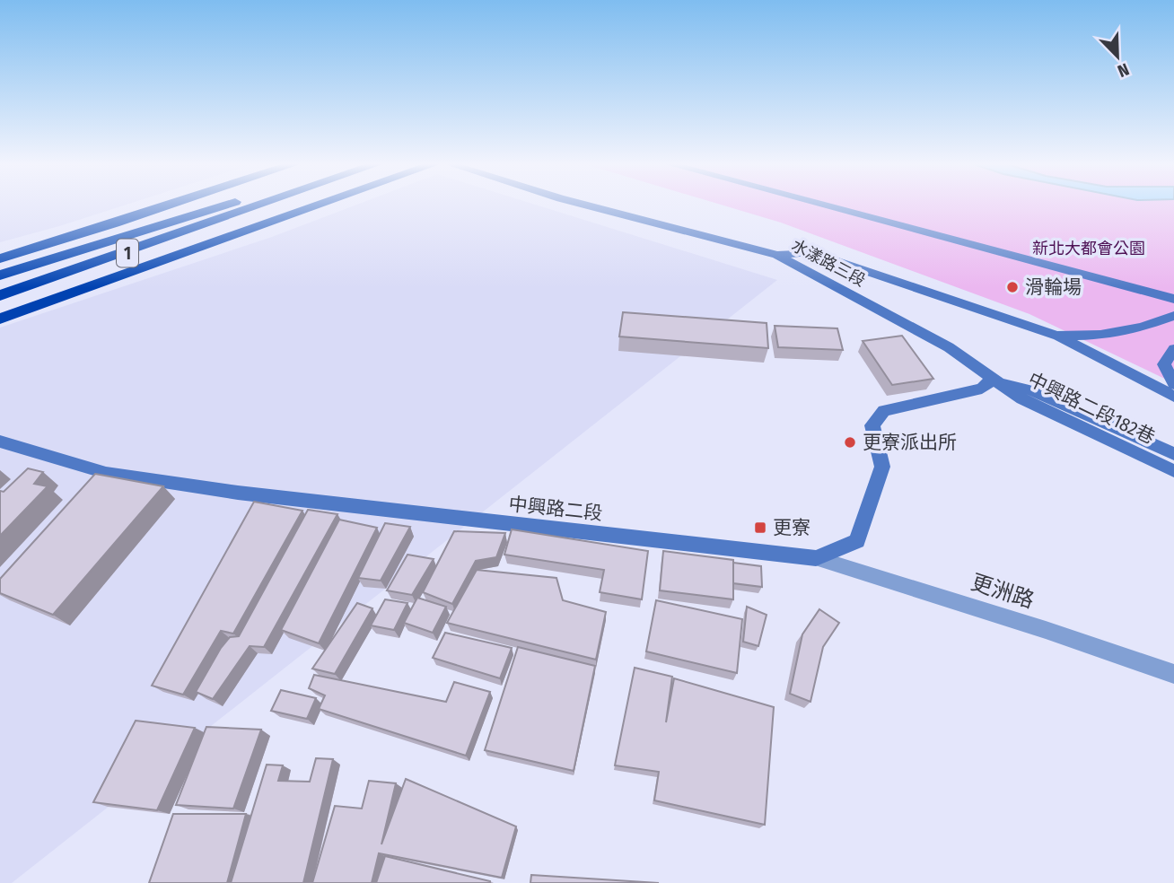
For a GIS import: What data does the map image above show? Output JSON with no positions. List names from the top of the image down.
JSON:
{
  "streets": {
    "highway": ["1"],
    "street": [
      "水漾路三段",
      "中興路二段182巷",
      "中興路二段",
      "更洲路"
    ]
  },
  "crossings": [
    ["水漾路三段", "中興路二段182巷"],
    ["水漾路三段", "中興路二段"],
    ["中興路二段182巷", "中興路二段"],
    ["中興路二段", "更洲路"]
  ],
  "parks": ["新北大都會公園"],
  "places": {
    "other": ["滑輪場", "更寮派出所"],
    "transit": ["更寮"]
  },
  "north": "bottom right"
}
